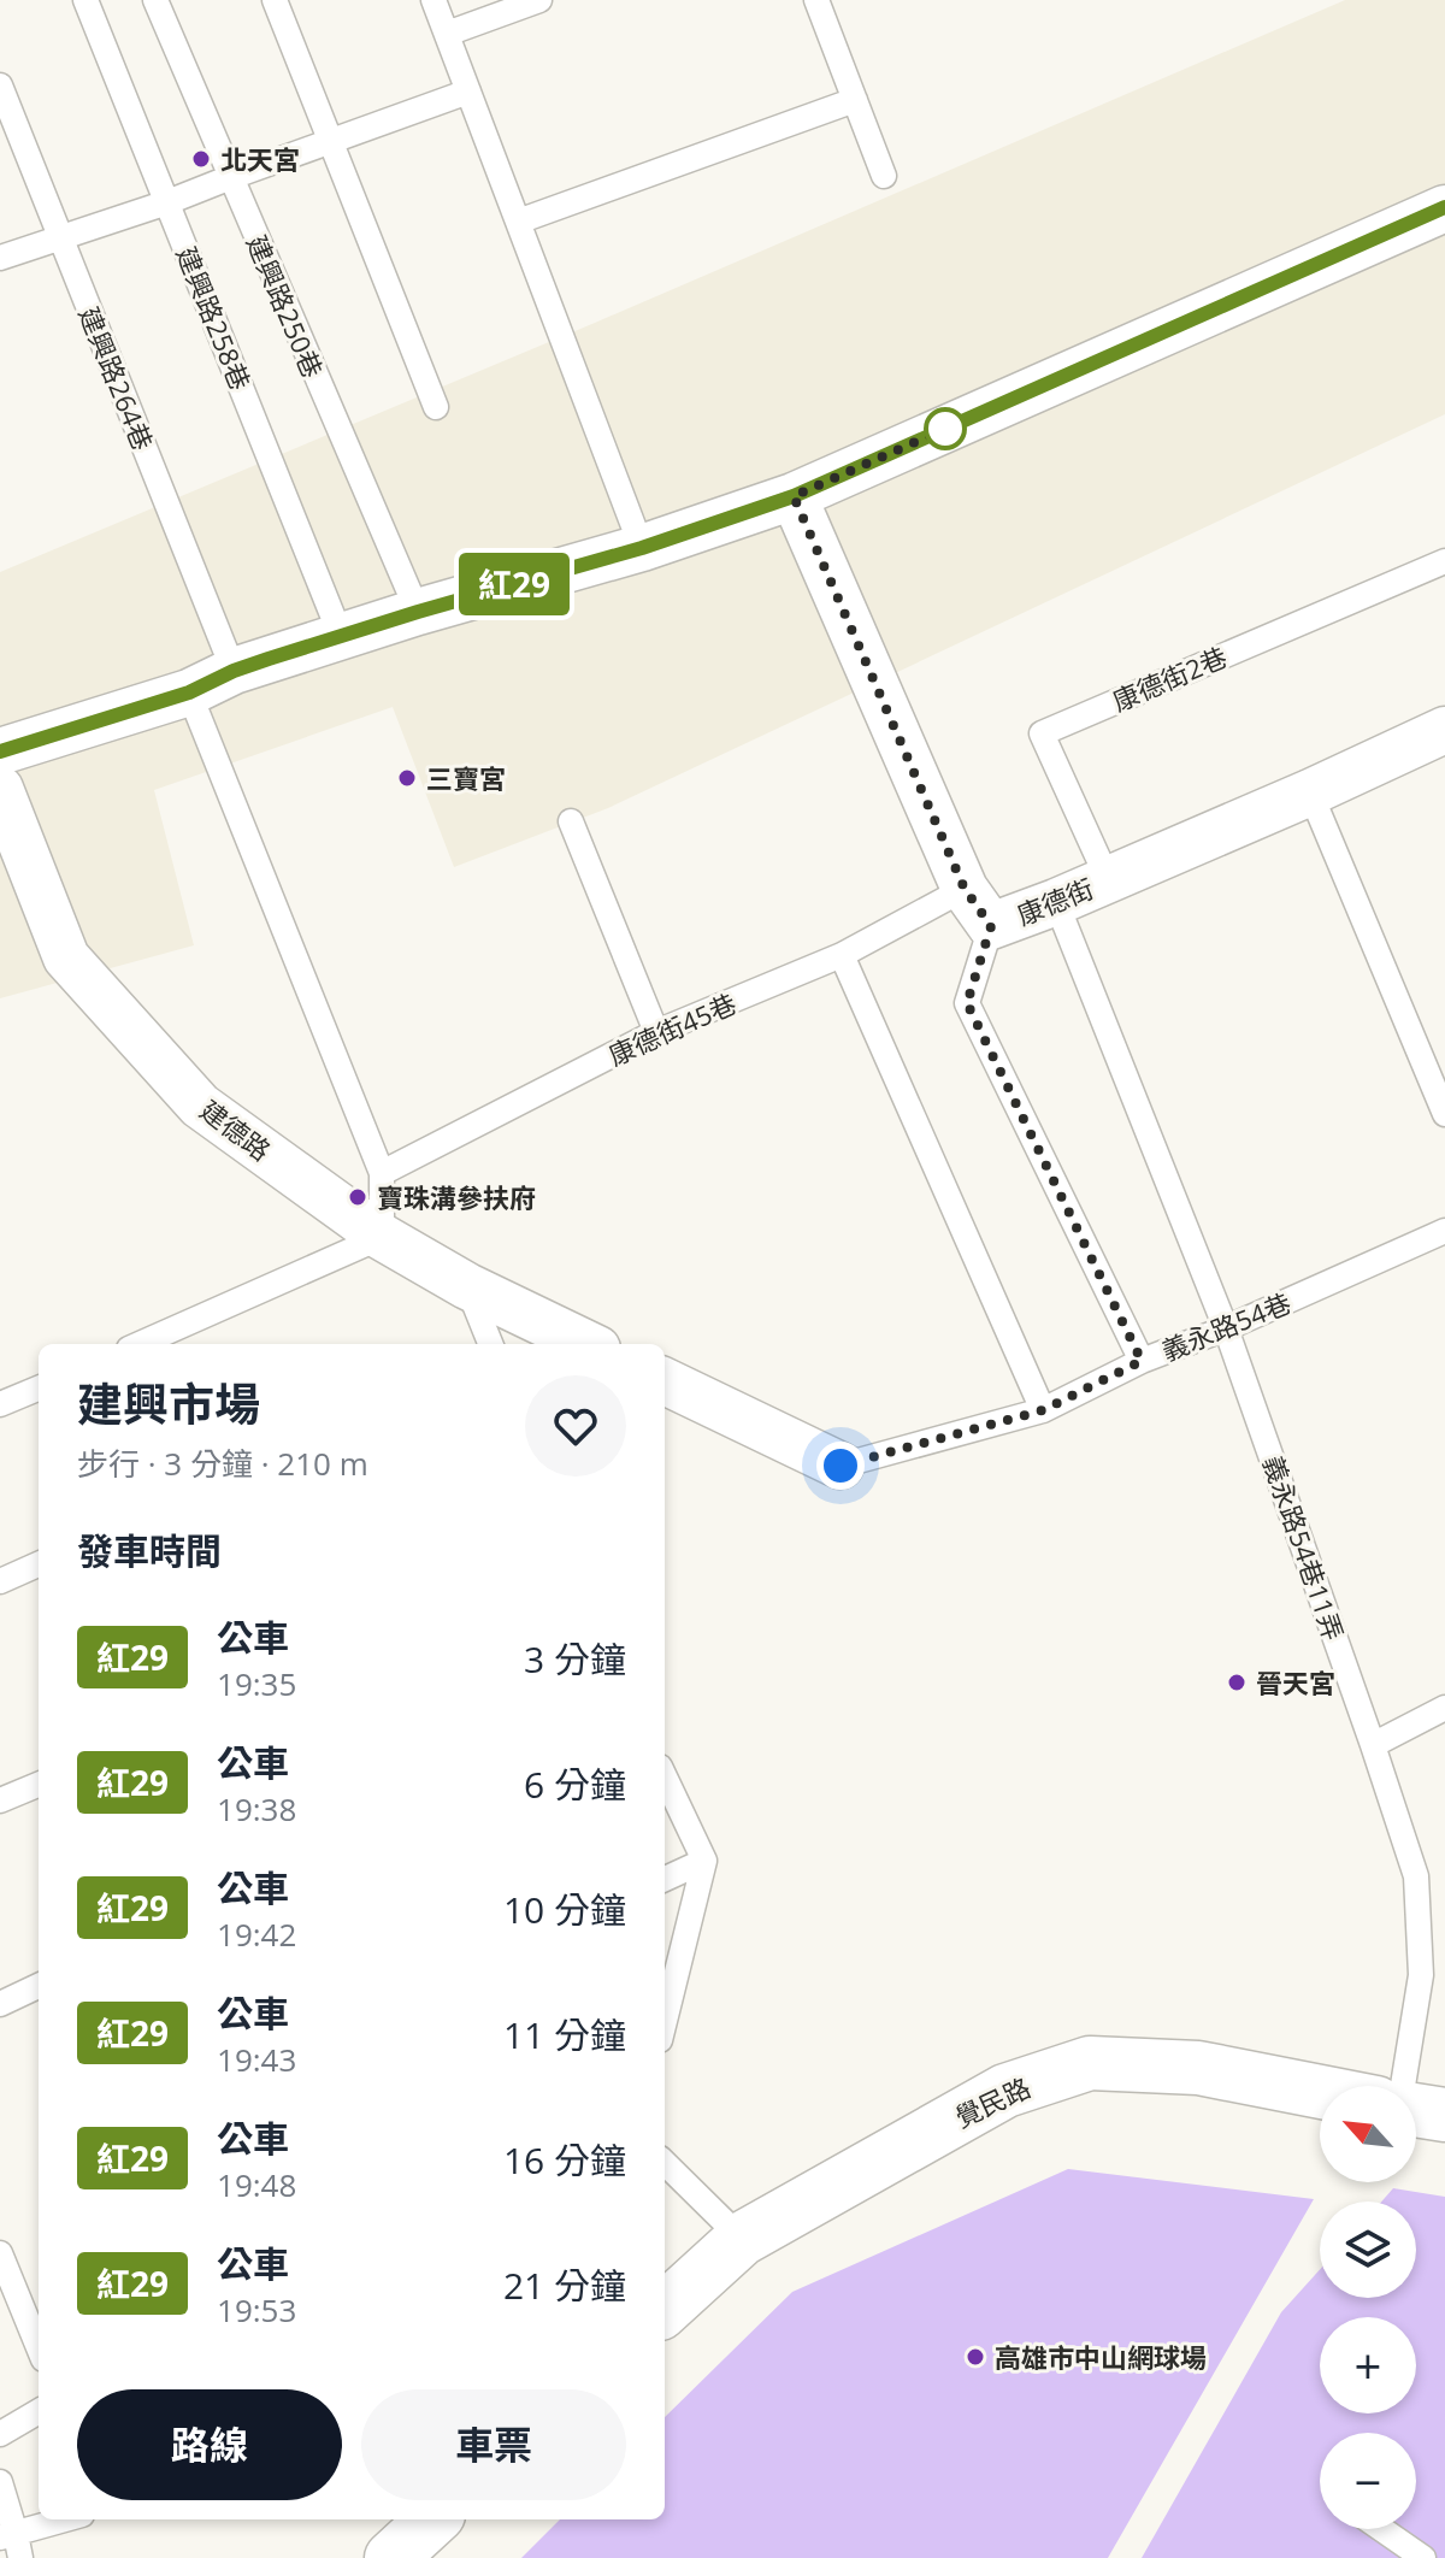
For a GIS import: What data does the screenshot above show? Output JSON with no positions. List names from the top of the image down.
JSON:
{
  "streets": {
    "street": ["康德街", "建德路", "覺民路"],
    "lane": [
      "建興路250巷",
      "建興路258巷",
      "建興路264巷",
      "康德街2巷",
      "康德街45巷",
      "義永路54巷",
      "義永路54巷11弄"
    ]
  },
  "crossings": [
    ["康德街2巷", "康德街"],
    ["康德街", "康德街45巷"],
    ["康德街", "義永路54巷11弄"],
    ["義永路54巷", "義永路54巷11弄"]
  ],
  "places": [
    "北天宮",
    "三寶宮",
    "寶珠溝參扶府",
    "晉天宮",
    "高雄市中山網球場"
  ],
  "lines": ["bus line 紅29"],
  "north": "top left",
  "page": {
    "on_map": "紅29",
    "heading": [
      ["建興市場", "步行 · 3 分鐘 · 210 m"],
      "發車時間"
    ],
    "list": [
      {
        "mark": "紅29",
        "name": "公車",
        "note": "19:35",
        "value": "3 分鐘"
      },
      {
        "mark": "紅29",
        "name": "公車",
        "note": "19:38",
        "value": "6 分鐘"
      },
      {
        "mark": "紅29",
        "name": "公車",
        "note": "19:42",
        "value": "10 分鐘"
      },
      {
        "mark": "紅29",
        "name": "公車",
        "note": "19:43",
        "value": "11 分鐘"
      },
      {
        "mark": "紅29",
        "name": "公車",
        "note": "19:48",
        "value": "16 分鐘"
      },
      {
        "mark": "紅29",
        "name": "公車",
        "note": "19:53",
        "value": "21 分鐘"
      }
    ],
    "map_buttons": ["+", "−"],
    "buttons": ["路線", "車票"]
  }
}
